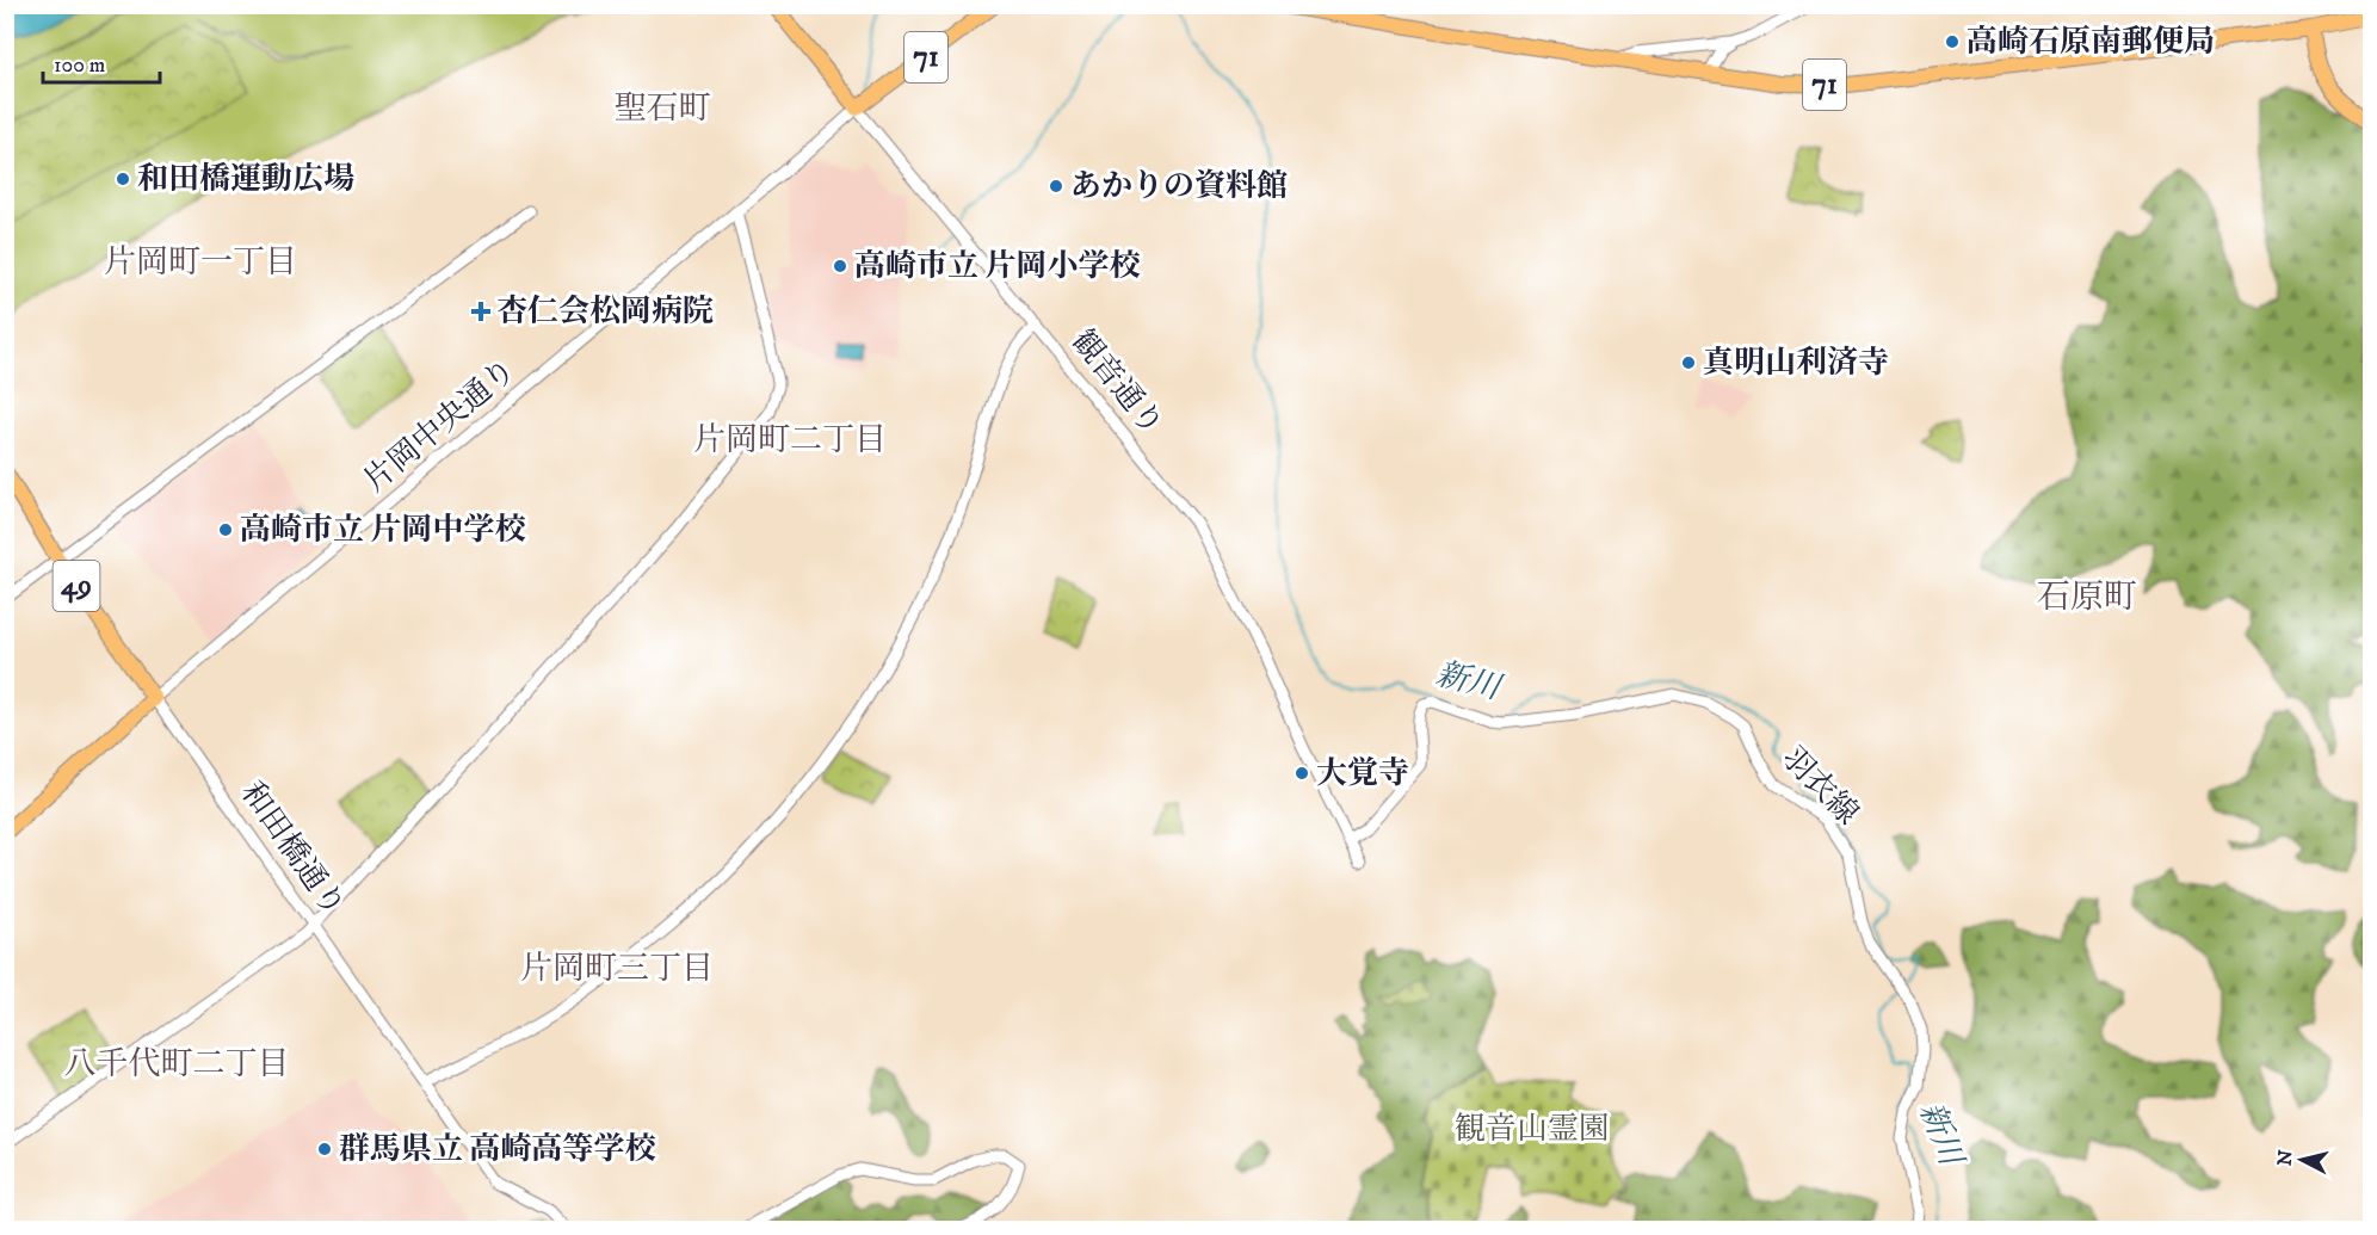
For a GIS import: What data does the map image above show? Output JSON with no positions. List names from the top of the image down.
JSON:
{
  "streets": {
    "main road": [
      "71",
      "観音通り",
      "49",
      "和田橋通り"
    ],
    "street": ["片岡中央通り", "羽衣線"]
  },
  "crossings": [
    ["71", "観音通り"],
    ["71", "片岡中央通り"],
    ["観音通り", "片岡中央通り"],
    ["観音通り", "羽衣線"],
    ["片岡中央通り", "和田橋通り"]
  ],
  "districts": [
    "聖石町",
    "片岡町一丁目",
    "片岡町二丁目",
    "石原町",
    "片岡町三丁目",
    "八千代町二丁目"
  ],
  "water": ["新川"],
  "parks": ["観音山霊園"],
  "places": {
    "other": [
      "高崎石原南郵便局",
      "和田橋運動広場",
      "あかりの資料館",
      "高崎市立 片岡小学校",
      "真明山利済寺",
      "高崎市立 片岡中学校",
      "大覚寺",
      "群馬県立 高崎高等学校"
    ],
    "health": ["杏仁会松岡病院"]
  },
  "scale_bar": "100 m",
  "north": "left"
}
